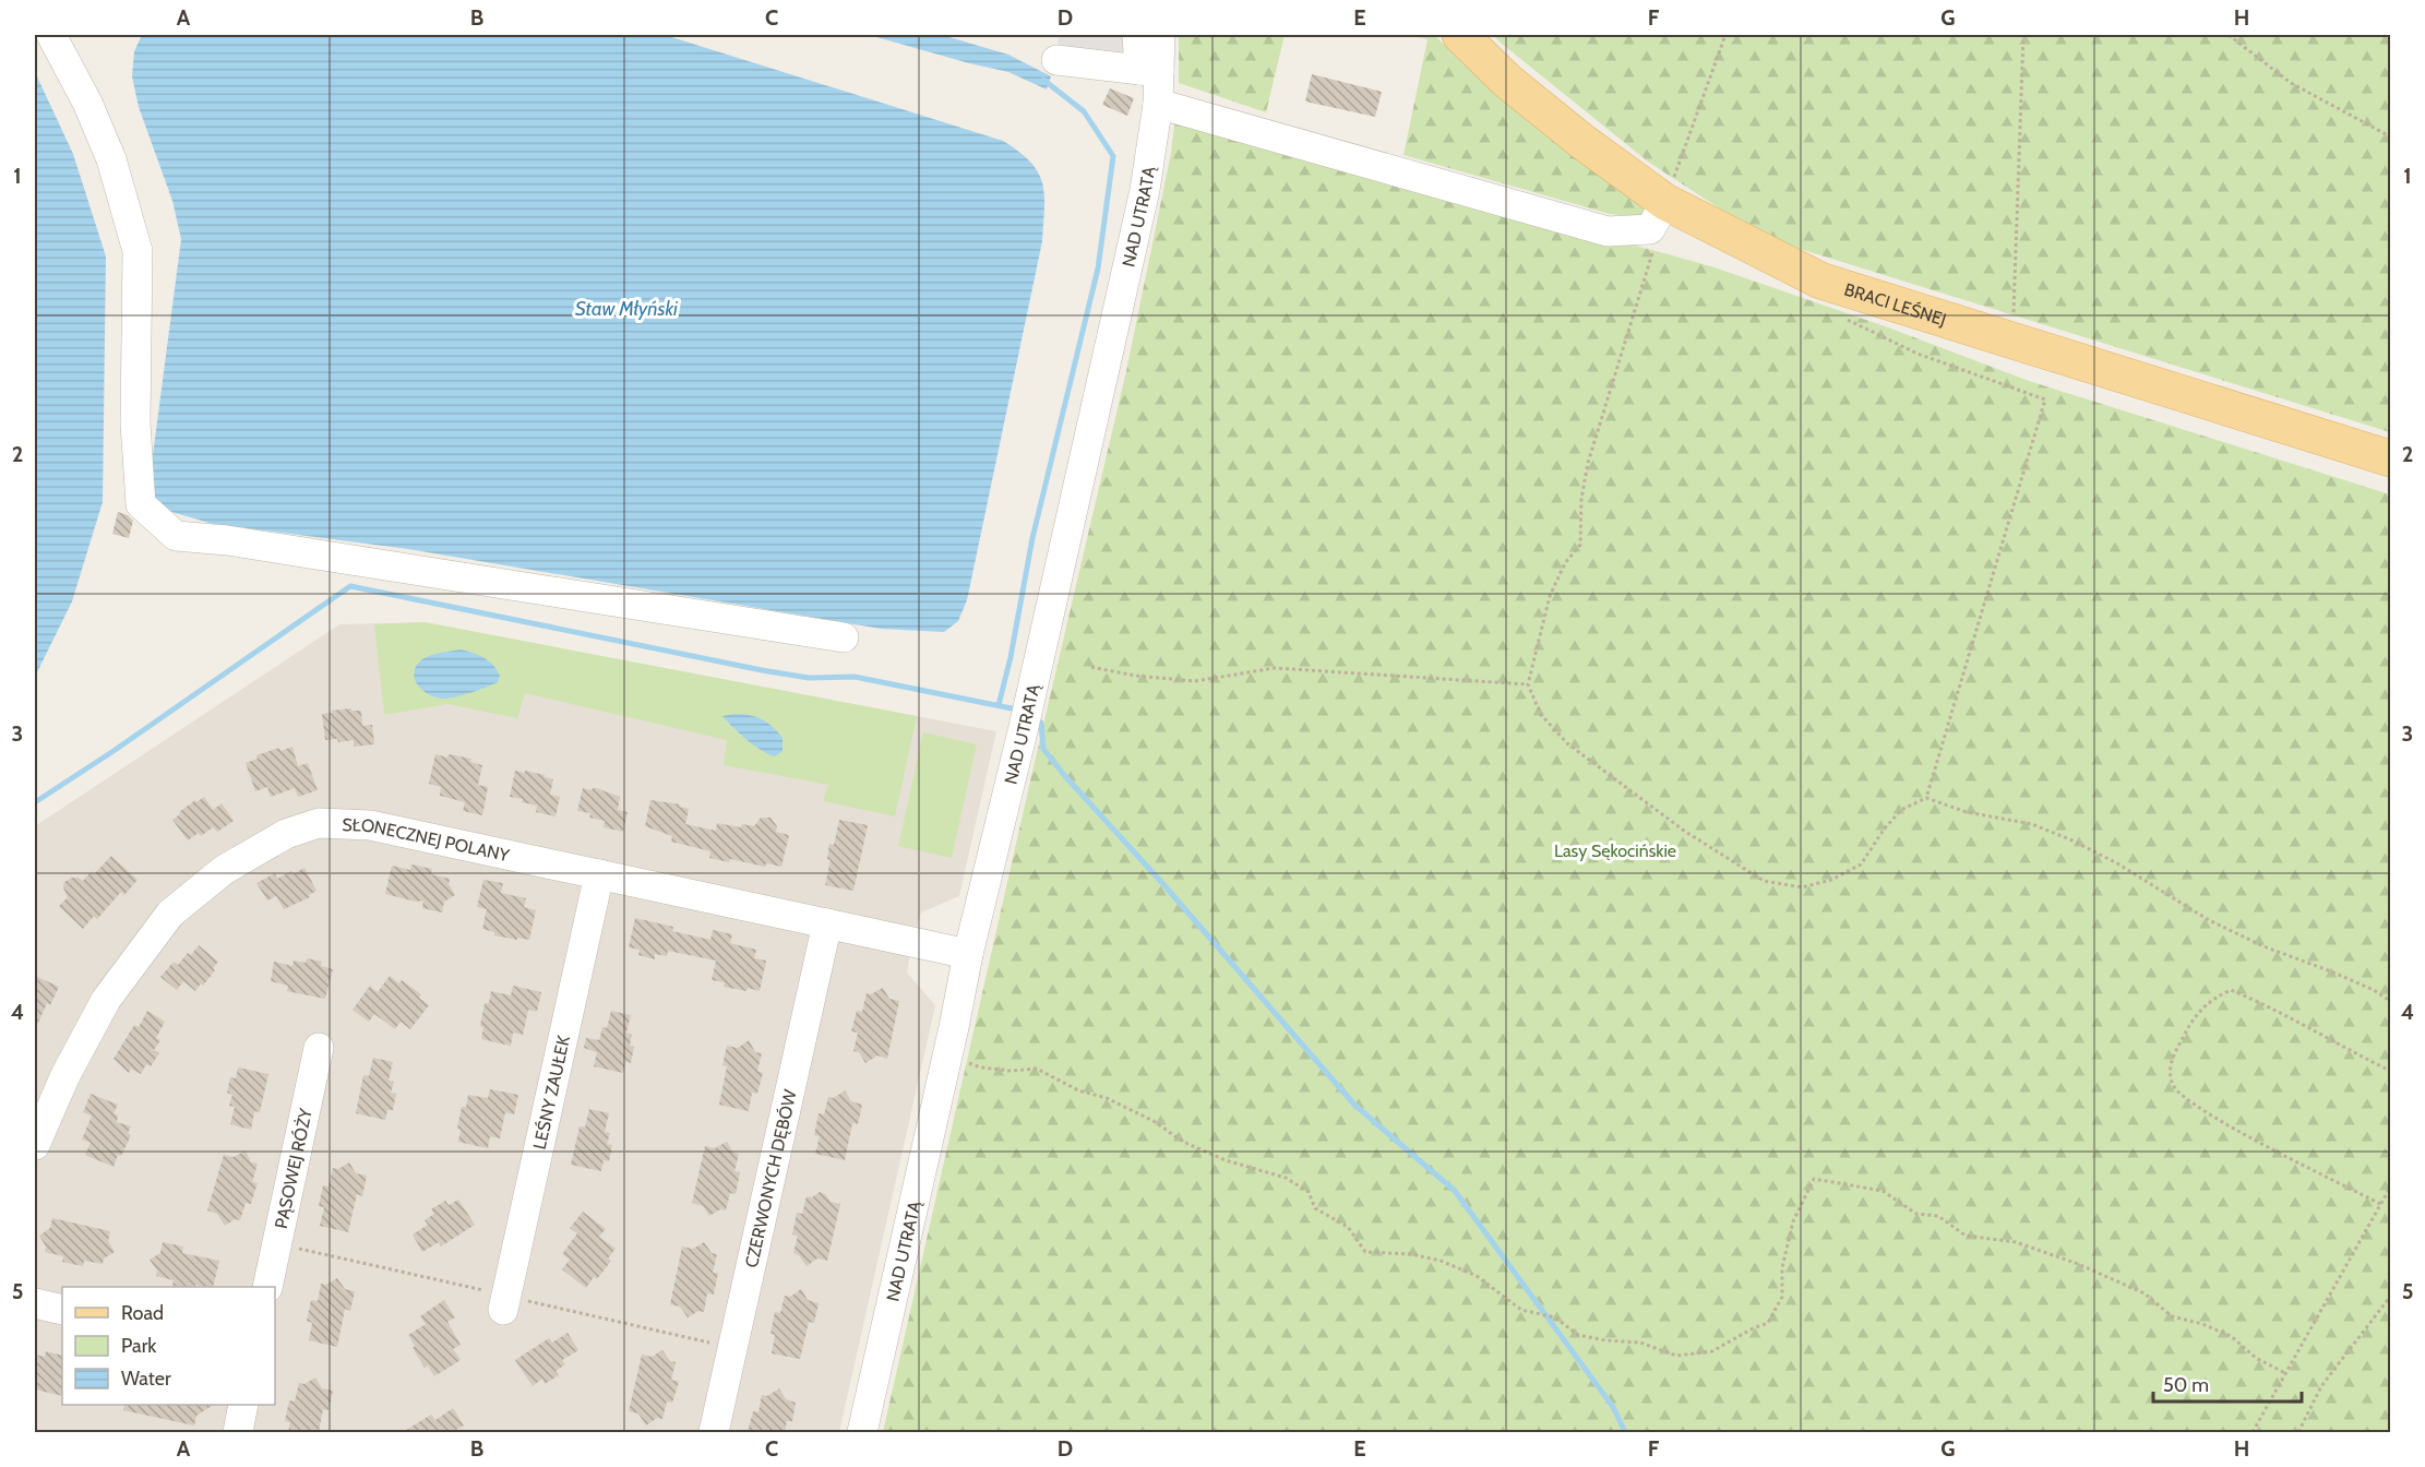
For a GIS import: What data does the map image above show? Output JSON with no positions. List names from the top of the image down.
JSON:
{
  "streets": {
    "main road": ["BRACI LEŚNEJ"],
    "street": [
      "NAD UTRATĄ",
      "SŁONECZNEJ POLANY",
      "LEŚNY ZAUŁEK",
      "PĄSOWEJ RÓŻY",
      "CZERWONYCH DĘBÓW"
    ]
  },
  "crossings": [
    ["NAD UTRATĄ", "SŁONECZNEJ POLANY"],
    ["SŁONECZNEJ POLANY", "LEŚNY ZAUŁEK"],
    ["SŁONECZNEJ POLANY", "CZERWONYCH DĘBÓW"]
  ],
  "water": ["Staw Młyński"],
  "parks": ["Lasy Sękocińskie"],
  "legend": ["Road", "Park", "Water"],
  "scale_bar": "50 m",
  "grid": {
    "columns": [
      "A",
      "B",
      "C",
      "D",
      "E",
      "F",
      "G",
      "H"
    ],
    "rows": [
      "1",
      "2",
      "3",
      "4",
      "5"
    ]
  }
}
